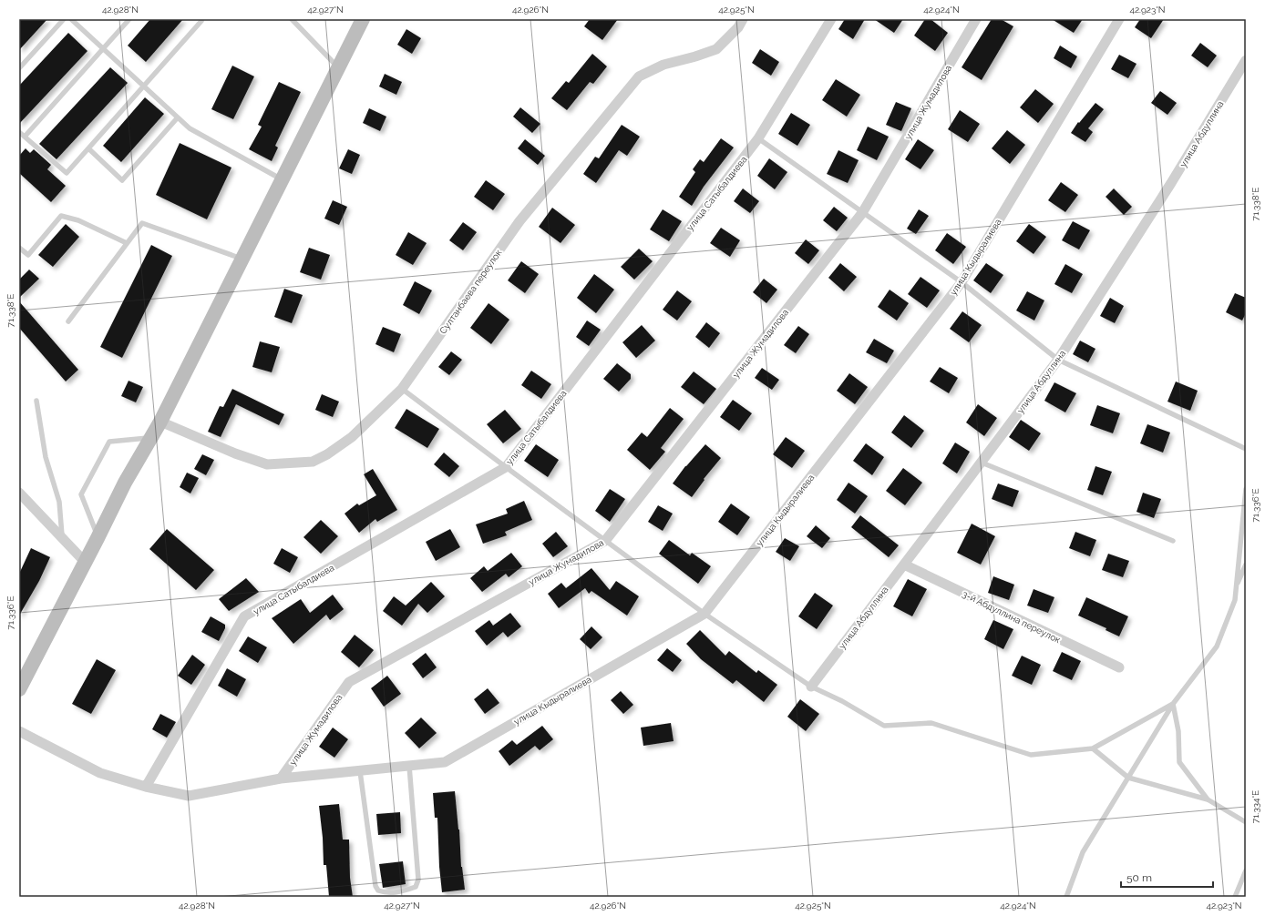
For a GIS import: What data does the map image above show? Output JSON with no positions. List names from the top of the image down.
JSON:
{
  "streets": {
    "street": [
      "улица Жумадилова",
      "улица Абдуллина",
      "улица Сатыбалдиева",
      "улица Кыдыралиева",
      "Султанбаева переулок",
      "3-й Абдуллина переулок"
    ]
  },
  "crossings": [
    ["улица Жумадилова", "улица Кыдыралиева"],
    ["улица Абдуллина", "3-й Абдуллина переулок"]
  ],
  "scale_bar": "50 m",
  "coordinates": [
    "42.928°N",
    "42.927°N",
    "42.926°N",
    "42.925°N",
    "42.924°N",
    "42.923°N",
    "71.338°E",
    "71.336°E",
    "71.334°E"
  ]
}
